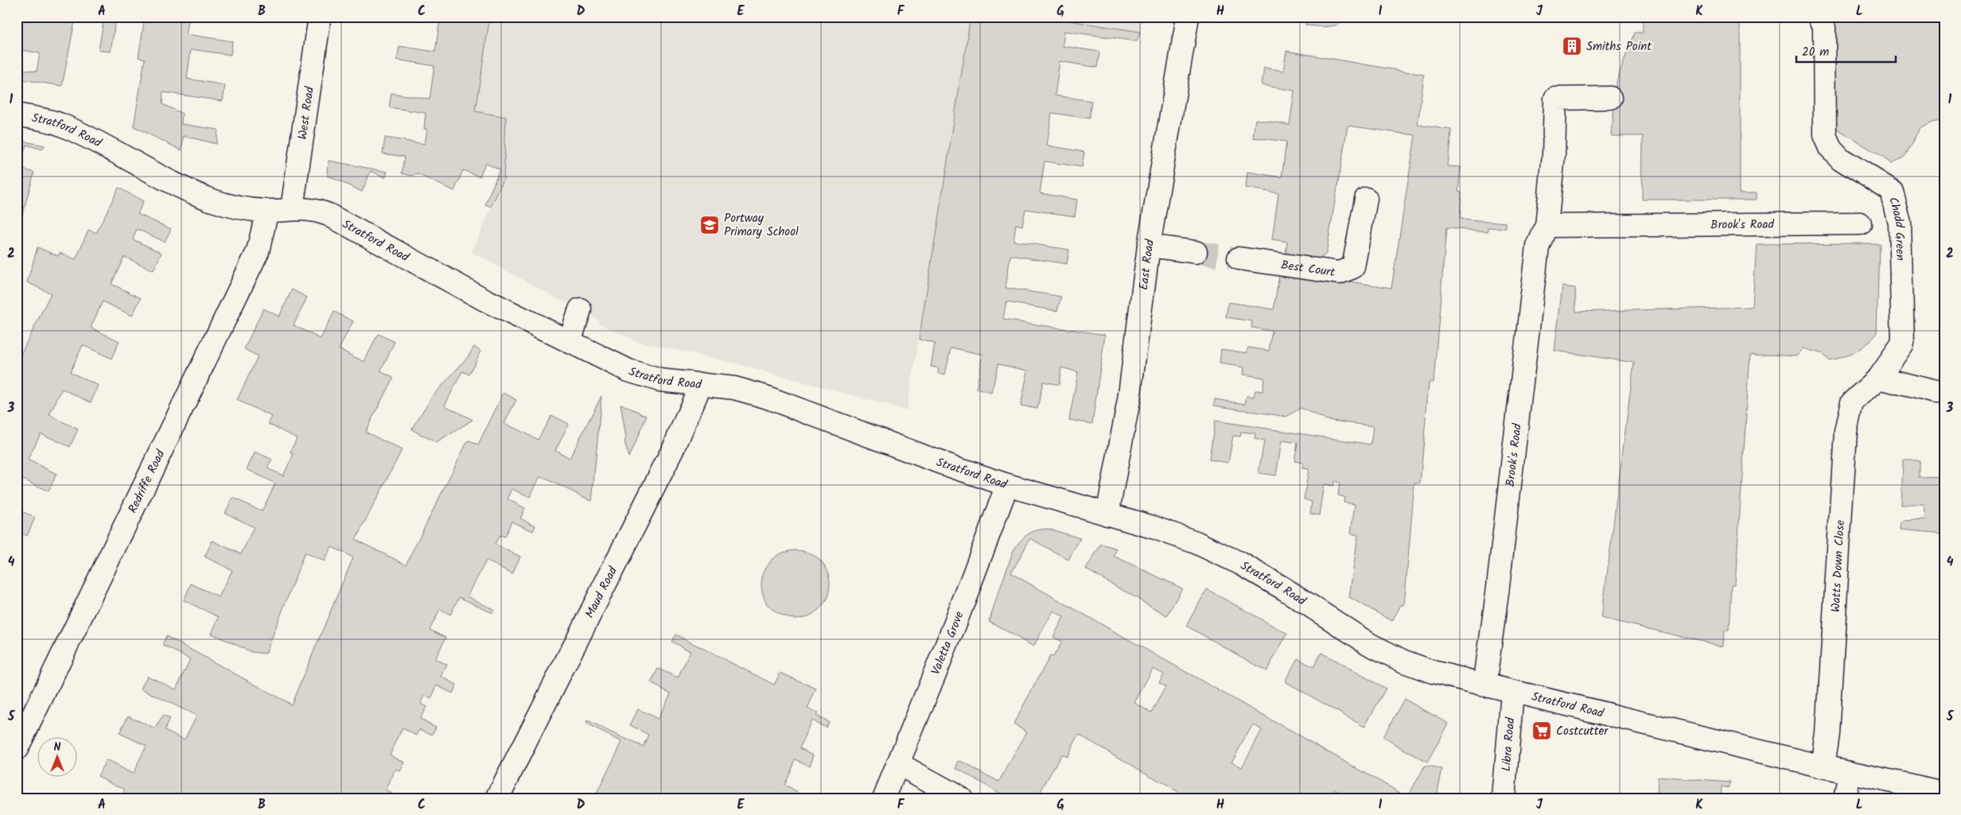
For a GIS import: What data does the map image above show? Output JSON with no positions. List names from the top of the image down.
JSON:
{
  "streets": {
    "street": [
      "West Road",
      "Stratford Road",
      "Brook's Road",
      "Chadd Green",
      "East Road",
      "Best Court",
      "Redriffe Road",
      "Watts Down Close",
      "Maud Road",
      "Valetta Grove",
      "Libra Road"
    ]
  },
  "crossings": [
    ["West Road", "Stratford Road"],
    ["Stratford Road", "Brook's Road"],
    ["Stratford Road", "East Road"],
    ["Stratford Road", "Redriffe Road"],
    ["Stratford Road", "Watts Down Close"],
    ["Stratford Road", "Maud Road"],
    ["Stratford Road", "Valetta Grove"],
    ["Stratford Road", "Libra Road"],
    ["Chadd Green", "Watts Down Close"]
  ],
  "places": {
    "building": ["Smiths Point"],
    "school or university": ["Portway Primary School"],
    "supermarket": ["Costcutter"]
  },
  "scale_bar": "20 m",
  "north": "top",
  "grid": {
    "columns": [
      "A",
      "B",
      "C",
      "D",
      "E",
      "F",
      "G",
      "H",
      "I",
      "J",
      "K",
      "L"
    ],
    "rows": [
      "1",
      "2",
      "3",
      "4",
      "5"
    ]
  }
}
